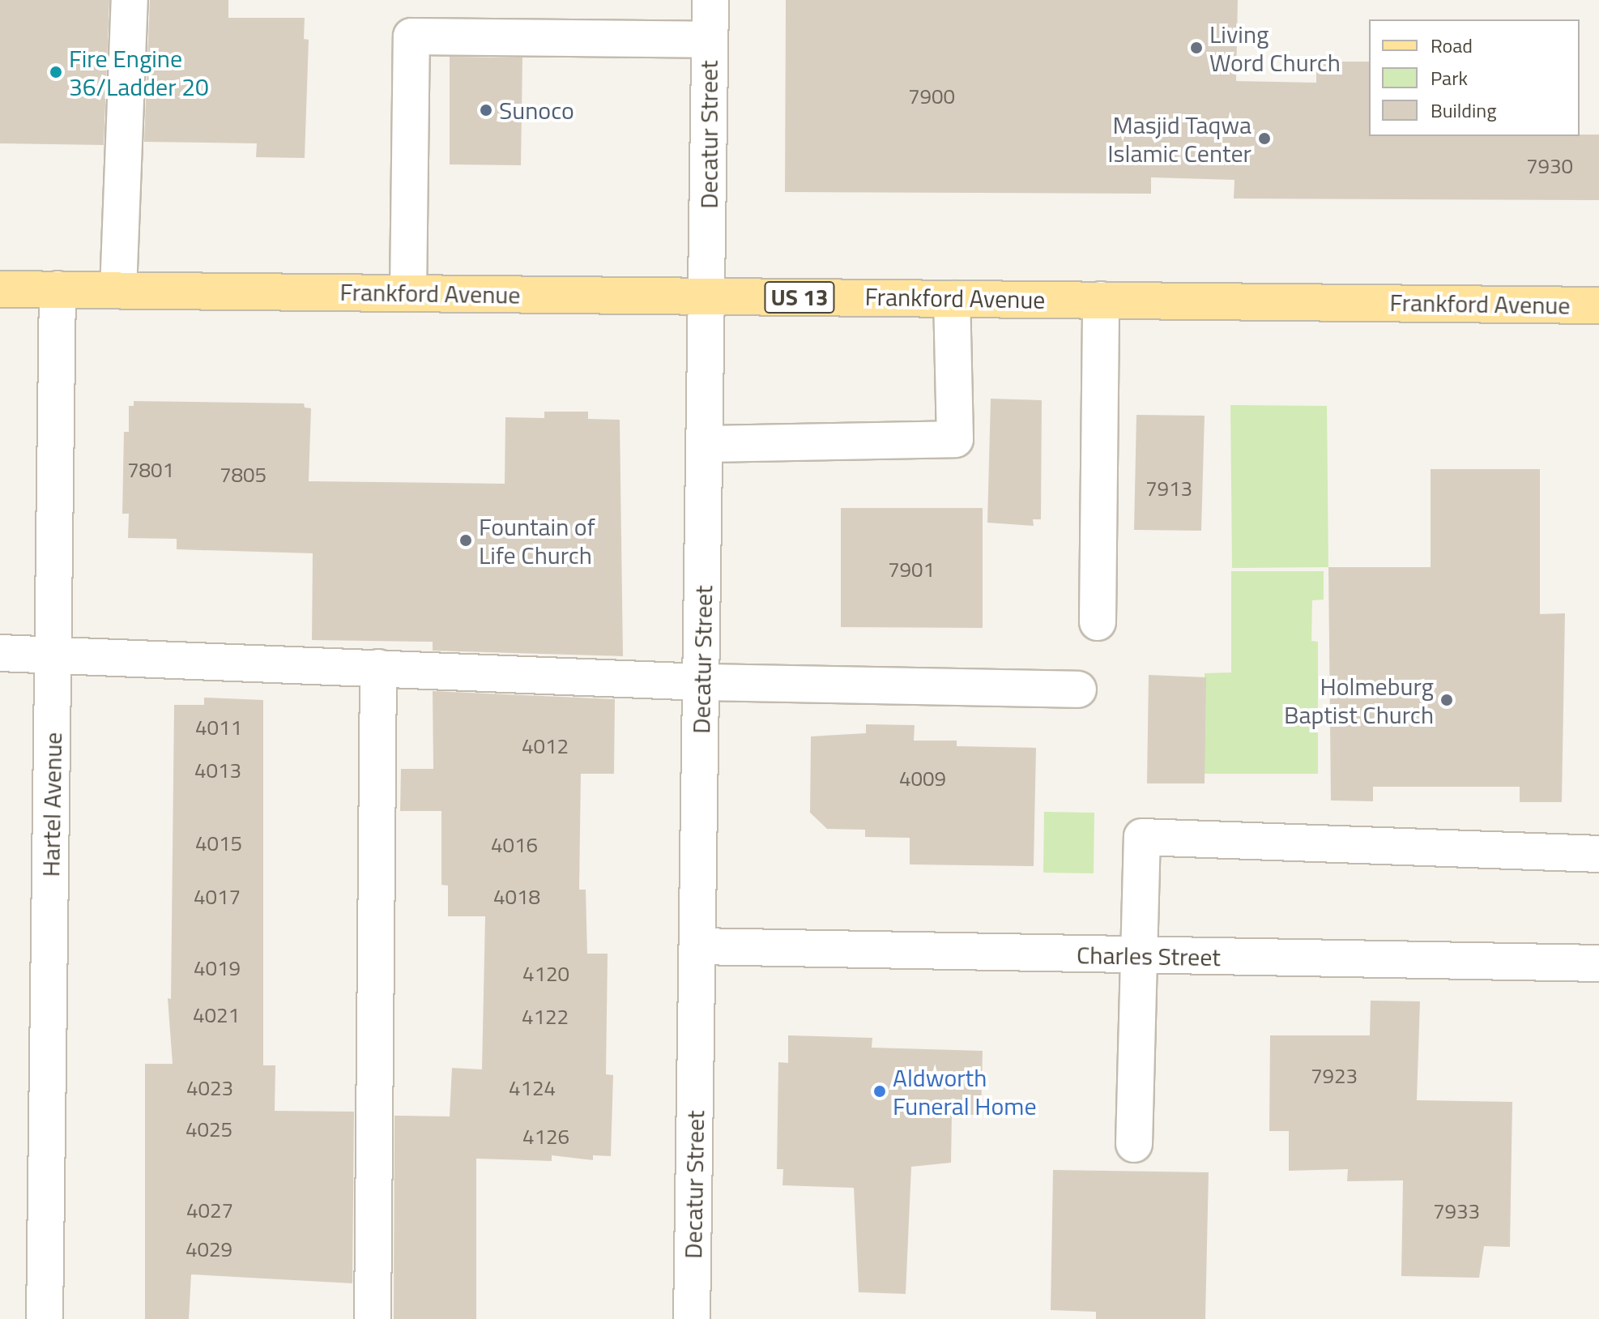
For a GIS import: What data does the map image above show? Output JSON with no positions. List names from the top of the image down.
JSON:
{
  "streets": {
    "main road": ["Frankford Avenue", "US 13"],
    "street": ["Decatur Street", "Hartel Avenue", "Charles Street"]
  },
  "crossings": [
    ["Decatur Street", "Frankford Avenue"],
    ["Decatur Street", "Charles Street"],
    ["Frankford Avenue", "Hartel Avenue"]
  ],
  "places": [
    "Living Word Church",
    "Fire Engine 36/Ladder 20",
    "Sunoco",
    "Masjid Taqwa Islamic Center",
    "Fountain of Life Church",
    "Holmeburg Baptist Church",
    "Aldworth Funeral Home"
  ],
  "house_numbers": [
    "7900",
    "7930",
    "7801",
    "7805",
    "7913",
    "7901",
    "4011",
    "4012",
    "4013",
    "4009",
    "4015",
    "4016",
    "4017",
    "4018",
    "4019",
    "4120",
    "4021",
    "4122",
    "7923",
    "4023",
    "4124",
    "4025",
    "4126",
    "4027",
    "7933",
    "4029"
  ],
  "legend": ["Road", "Park", "Building"]
}
